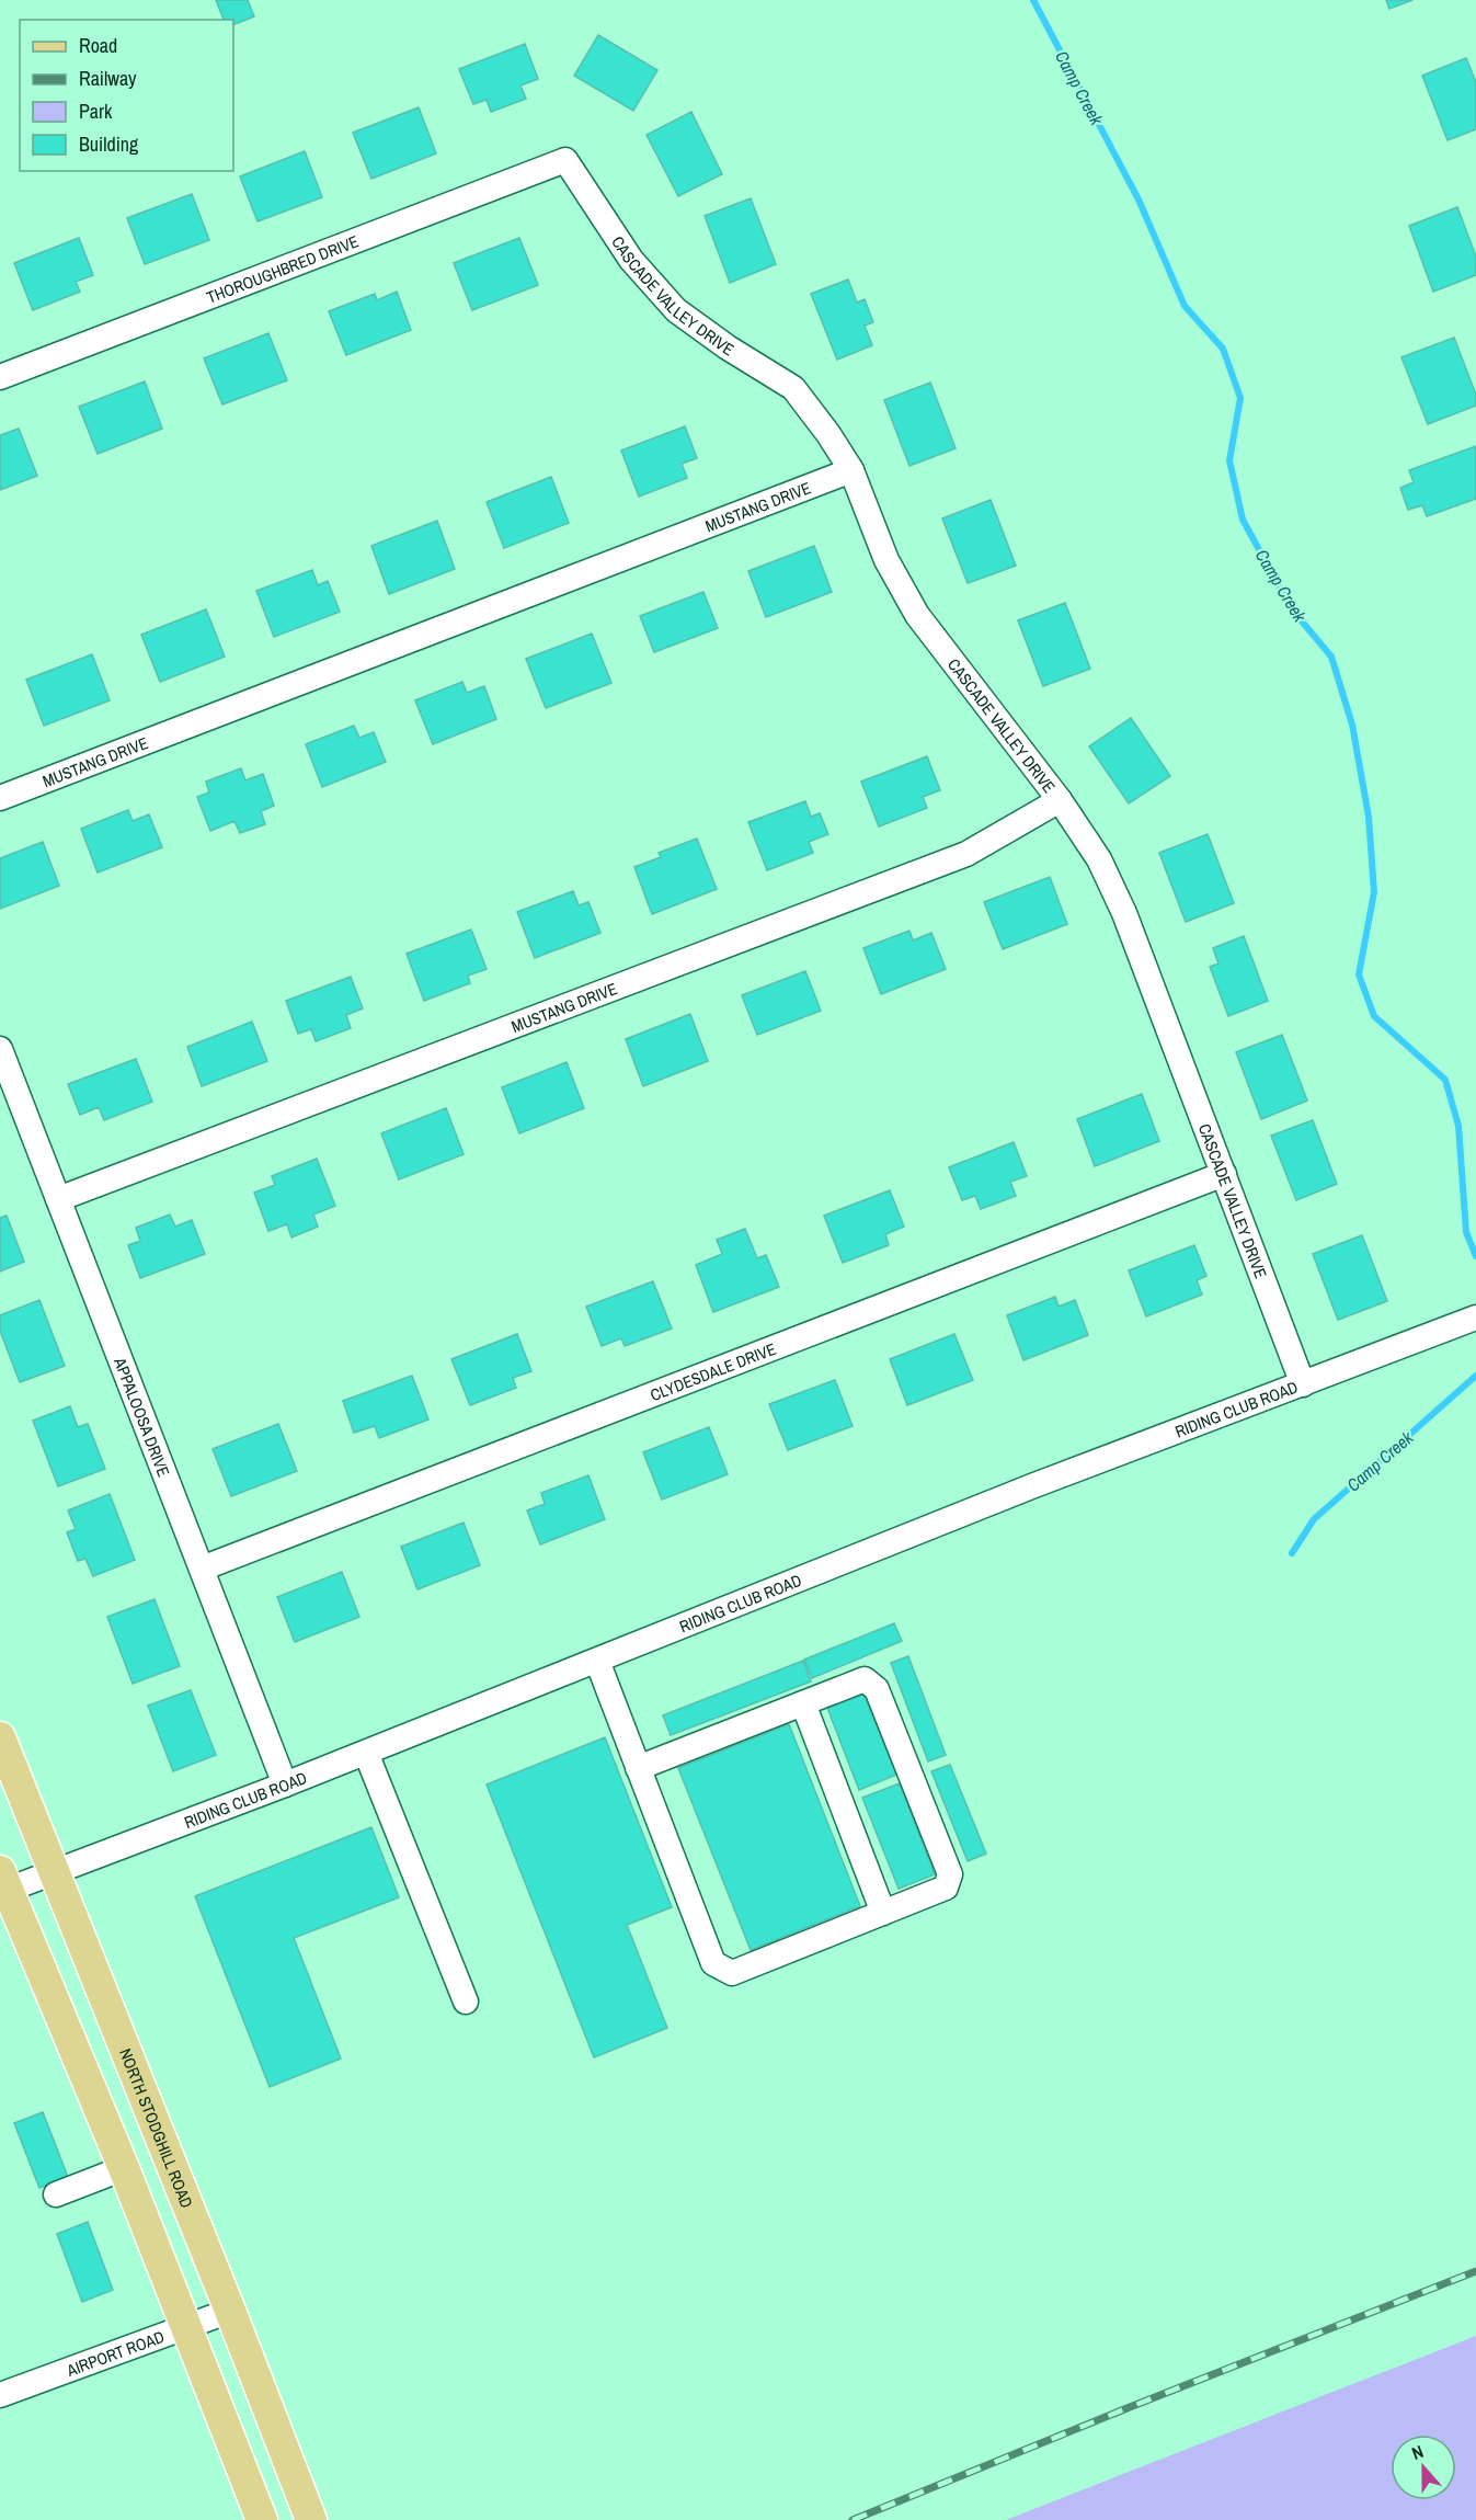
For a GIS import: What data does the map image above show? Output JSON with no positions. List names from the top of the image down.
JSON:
{
  "streets": {
    "main road": ["NORTH STODGHILL ROAD"],
    "street": [
      "THOROUGHBRED DRIVE",
      "CASCADE VALLEY DRIVE",
      "MUSTANG DRIVE",
      "CLYDESDALE DRIVE",
      "RIDING CLUB ROAD",
      "APPALOOSA DRIVE",
      "AIRPORT ROAD"
    ]
  },
  "crossings": [
    ["THOROUGHBRED DRIVE", "CASCADE VALLEY DRIVE"],
    ["CASCADE VALLEY DRIVE", "MUSTANG DRIVE"],
    ["CASCADE VALLEY DRIVE", "CLYDESDALE DRIVE"],
    ["CASCADE VALLEY DRIVE", "RIDING CLUB ROAD"],
    ["MUSTANG DRIVE", "APPALOOSA DRIVE"],
    ["CLYDESDALE DRIVE", "APPALOOSA DRIVE"],
    ["RIDING CLUB ROAD", "APPALOOSA DRIVE"],
    ["RIDING CLUB ROAD", "NORTH STODGHILL ROAD"],
    ["NORTH STODGHILL ROAD", "AIRPORT ROAD"]
  ],
  "water": ["Camp Creek"],
  "legend": [
    "Road",
    "Railway",
    "Park",
    "Building"
  ],
  "north": "top"
}
